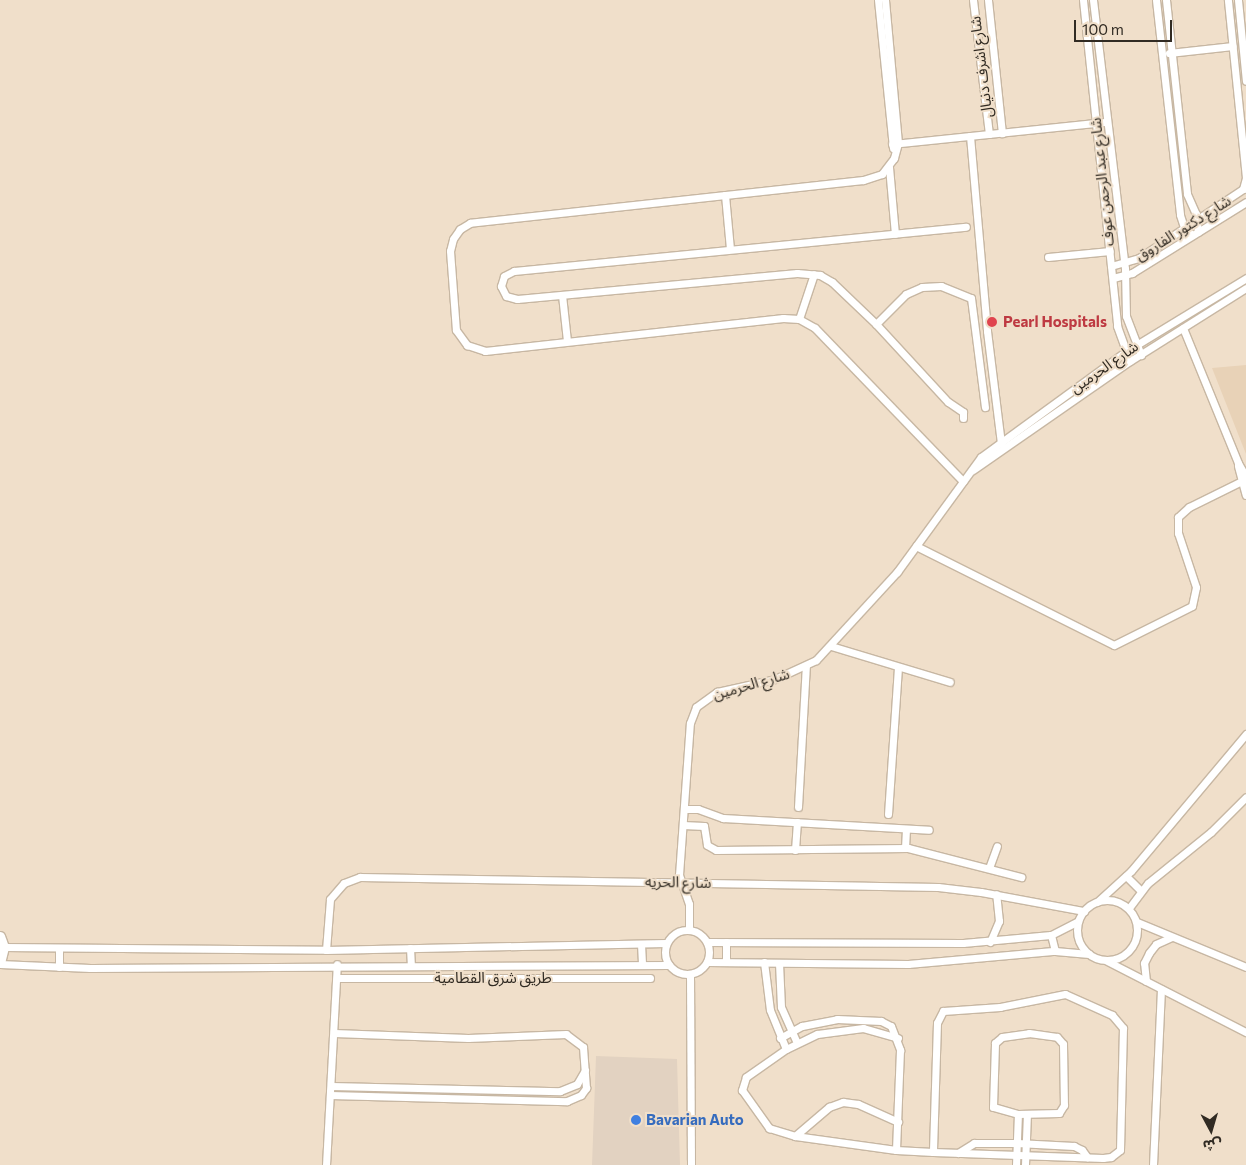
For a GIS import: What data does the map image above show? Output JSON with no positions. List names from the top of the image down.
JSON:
{
  "streets": {
    "street": [
      "شارع اشرف دنيال",
      "شارع عبد الرحمن عوف",
      "شارع دكتور الفاروق",
      "شارع الحرمين",
      "شارع الحريه",
      "طريق شرق القطامية"
    ]
  },
  "crossings": [
    ["شارع عبد الرحمن عوف", "شارع دكتور الفاروق"],
    ["شارع عبد الرحمن عوف", "شارع الحرمين"],
    ["شارع الحرمين", "شارع الحريه"]
  ],
  "places": ["Pearl Hospitals", "Bavarian Auto"],
  "scale_bar": "100 m",
  "north": "bottom"
}
